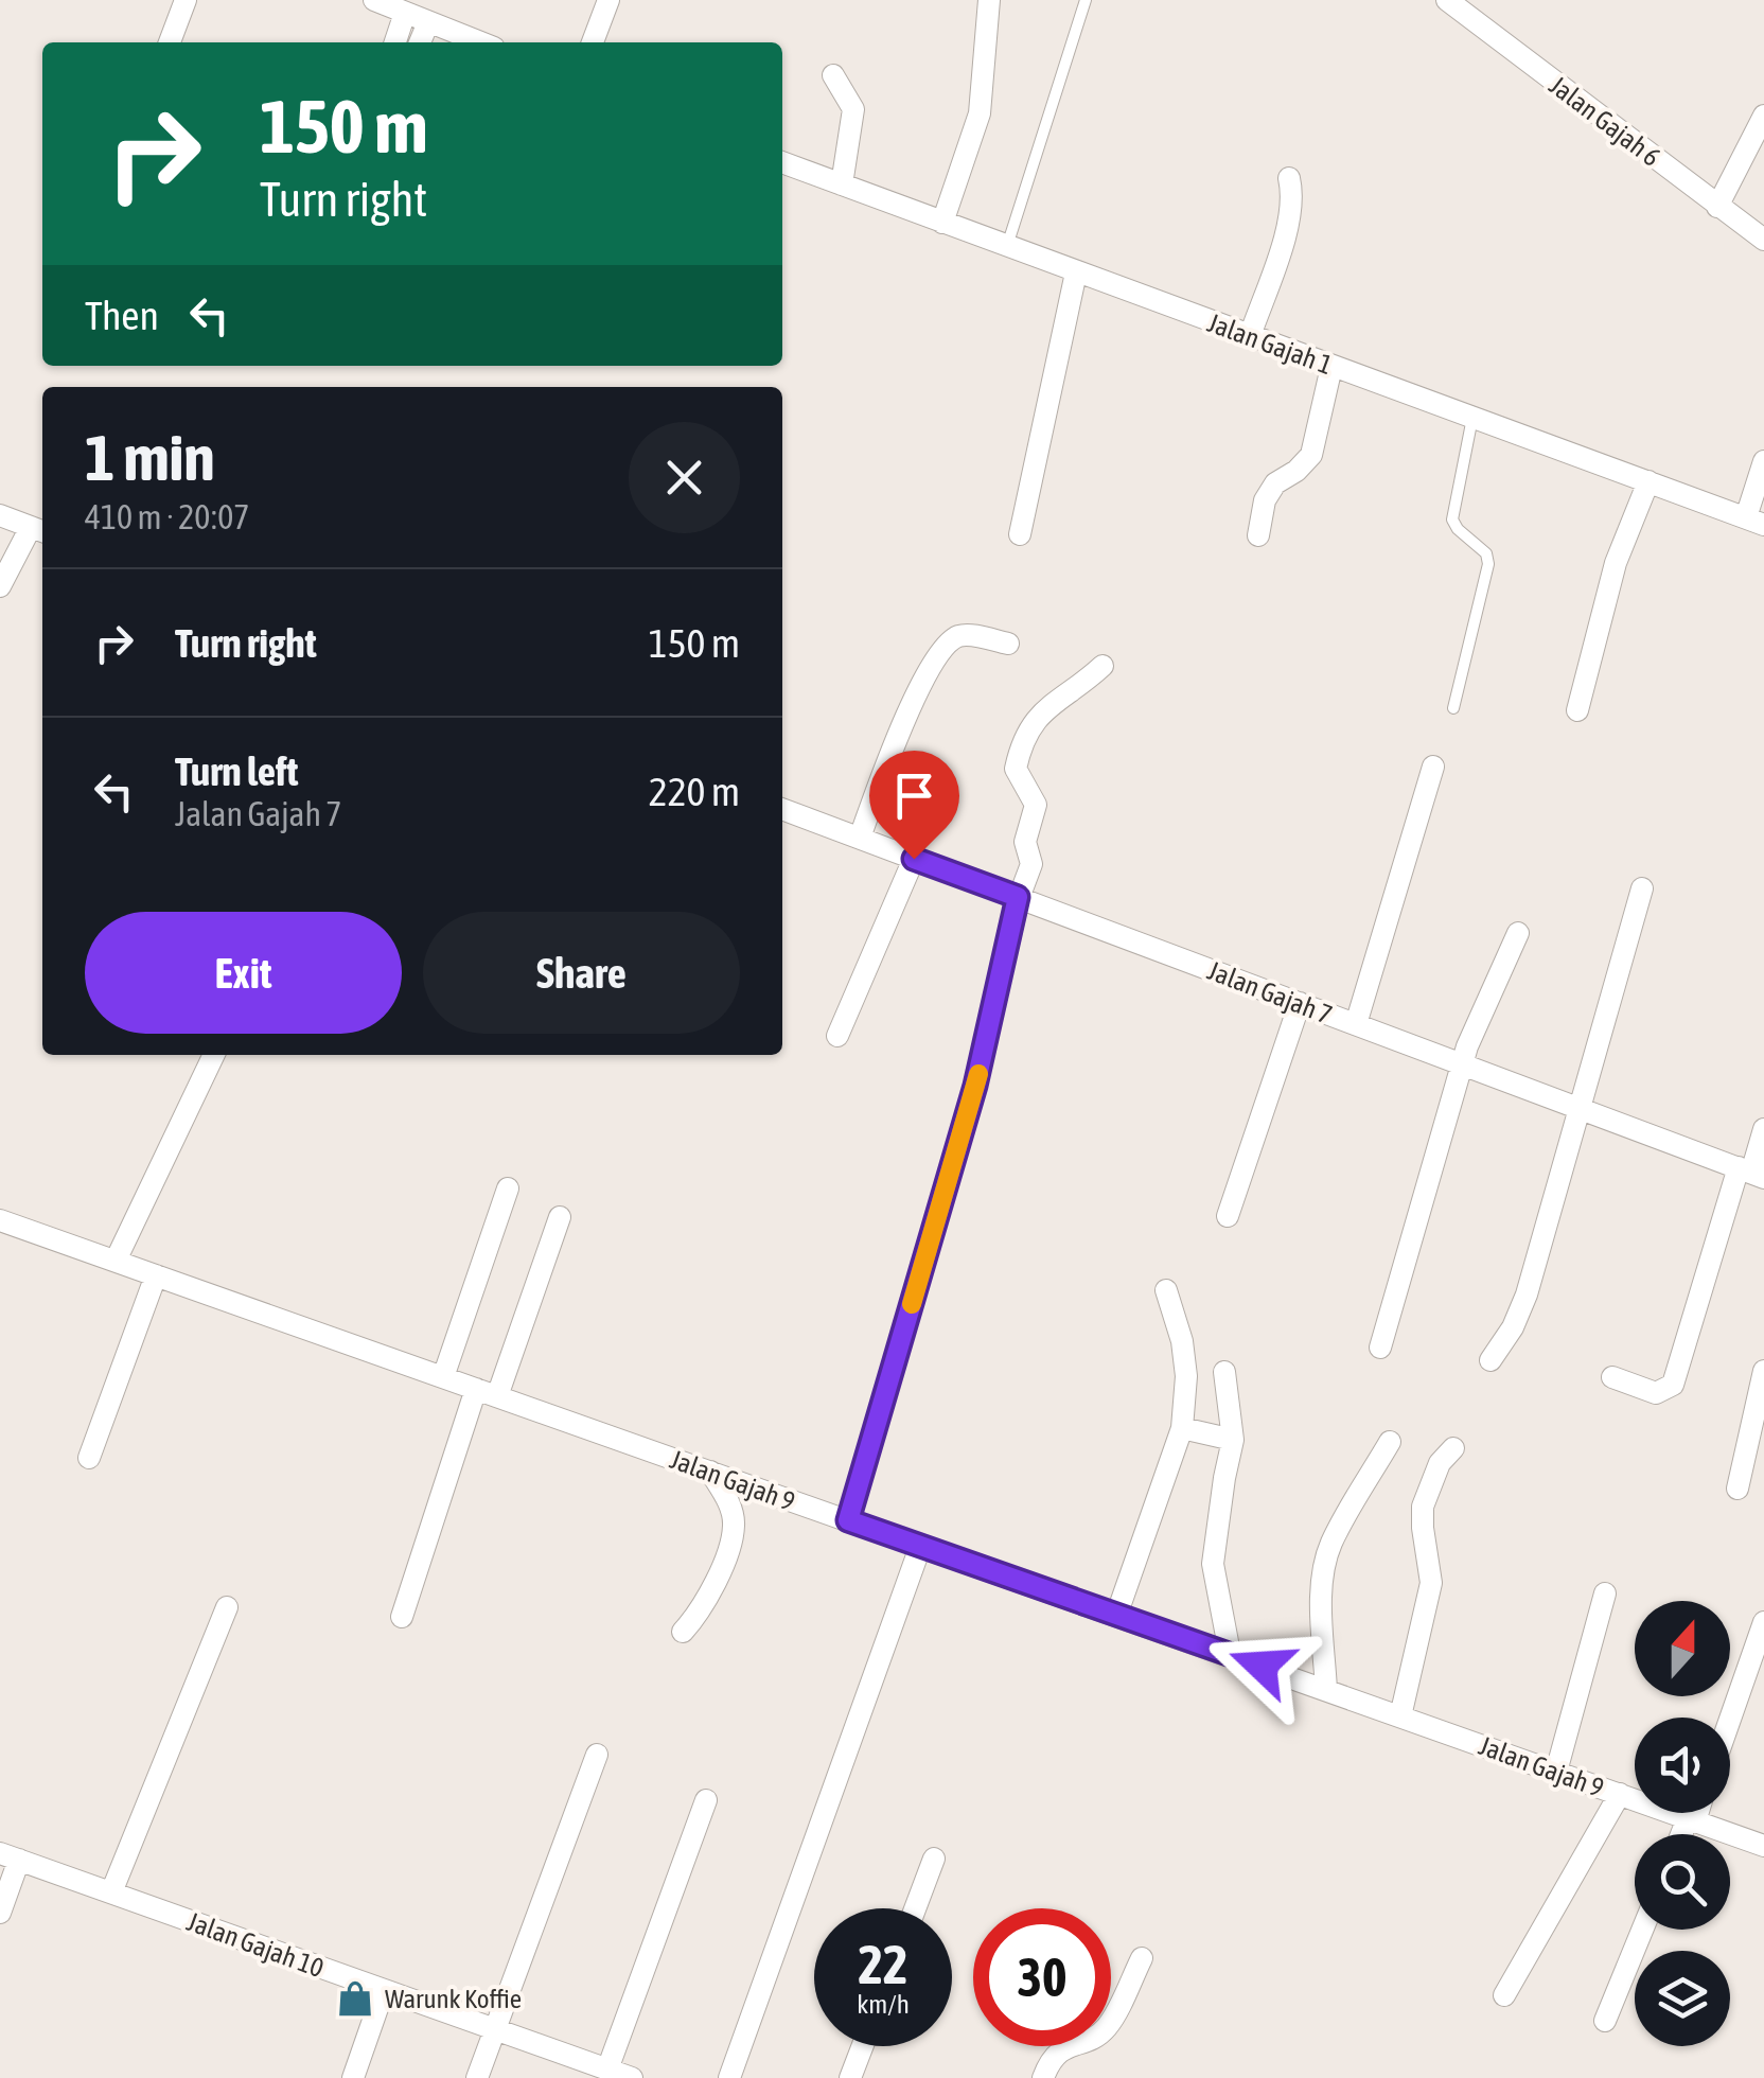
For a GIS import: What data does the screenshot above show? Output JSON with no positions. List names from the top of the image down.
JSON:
{
  "streets": {
    "street": [
      "Jalan Gajah 6",
      "Jalan Gajah 1",
      "Jalan Gajah 7",
      "Jalan Gajah 9",
      "Jalan Gajah 10"
    ]
  },
  "places": {
    "shop": ["Warunk Koffie"]
  },
  "north": "top",
  "page": {
    "turn": ["150 m", "Turn right"],
    "then": "Then",
    "heading": ["1 min", "410 m · 20:07"],
    "list": [
      {
        "name": "Turn right",
        "value": "150 m"
      },
      {
        "name": "Turn left",
        "note": "Jalan Gajah 7",
        "value": "220 m"
      }
    ],
    "buttons": ["Exit", "Share"],
    "speed": "22 km/h",
    "limit": "30"
  }
}
